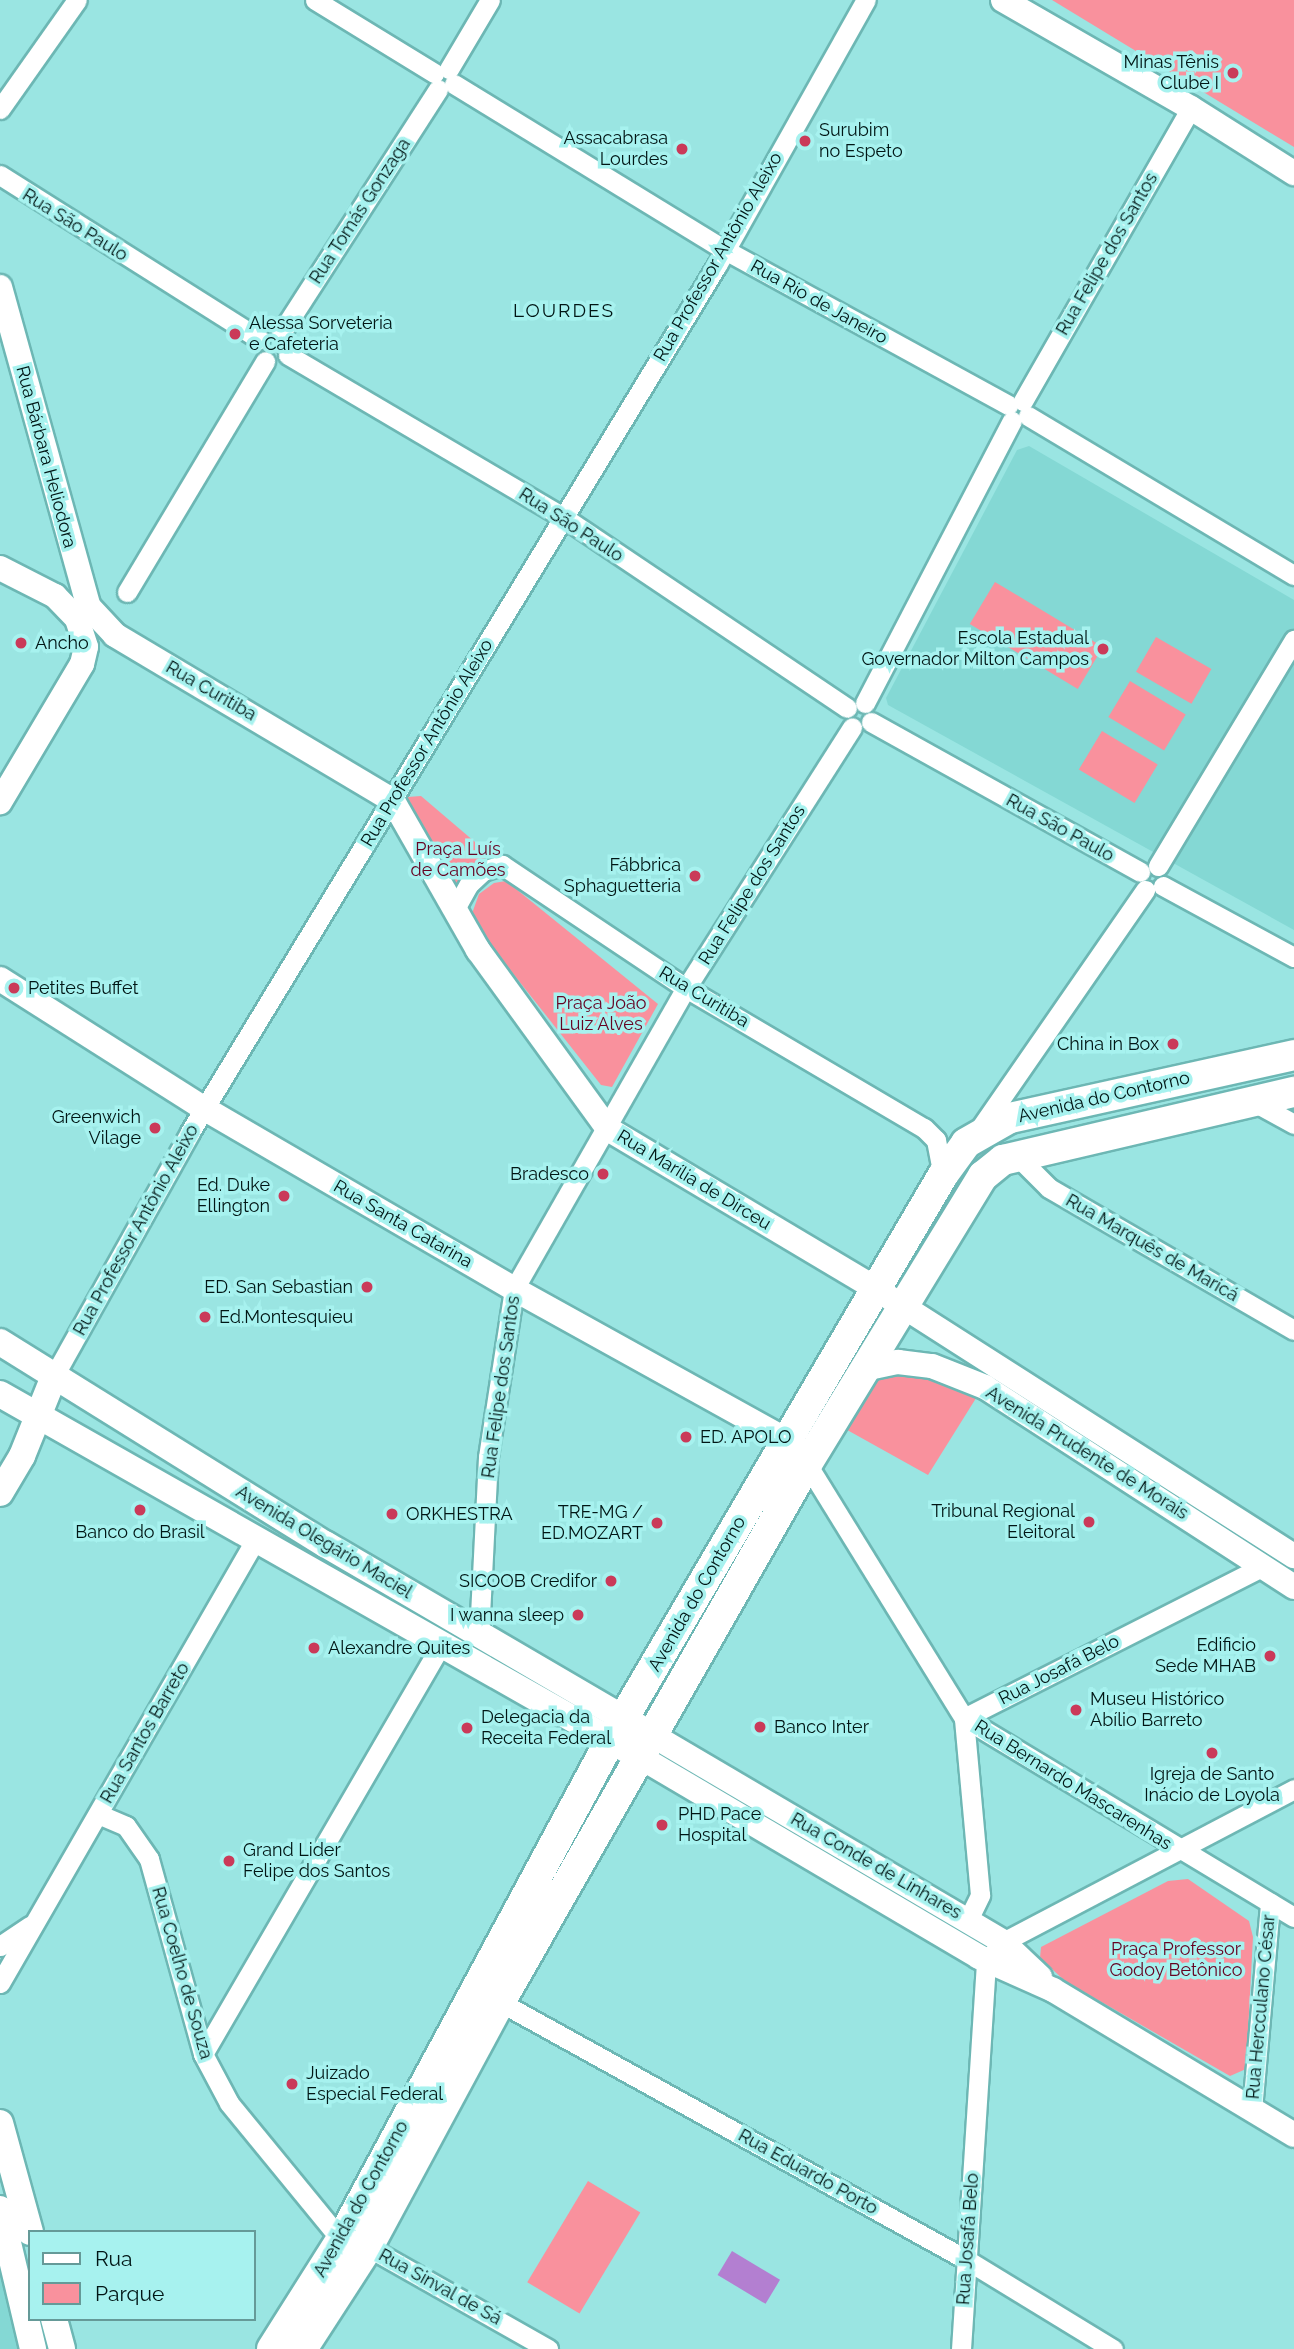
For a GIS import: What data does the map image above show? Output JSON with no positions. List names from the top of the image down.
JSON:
{
  "streets": {
    "main road": ["Rua Professor Antônio Aleixo", "Avenida do Contorno", "Avenida Olegário Maciel"],
    "street": [
      "Rua Tomás Gonzaga",
      "Rua São Paulo",
      "Rua Felipe dos Santos",
      "Rua Rio de Janeiro",
      "Rua Bárbara Heliodora",
      "Rua Curitiba",
      "Rua Marília de Dirceu",
      "Rua Santa Catarina",
      "Rua Marquês de Maricá",
      "Avenida Prudente de Morais",
      "Rua Josafá Belo",
      "Rua Santos Barreto",
      "Rua Bernardo Mascarenhas",
      "Rua Conde de Linhares",
      "Rua Coelho de Souza",
      "Rua Hercculano César",
      "Rua Eduardo Porto",
      "Rua Sinval de Sá"
    ]
  },
  "crossings": [
    ["Rua Tomás Gonzaga", "Rua São Paulo"],
    ["Rua Tomás Gonzaga", "Rua Rio de Janeiro"],
    ["Rua São Paulo", "Rua Felipe dos Santos"],
    ["Rua São Paulo", "Rua Professor Antônio Aleixo"],
    ["Rua Felipe dos Santos", "Rua Rio de Janeiro"],
    ["Rua Felipe dos Santos", "Rua Curitiba"],
    ["Rua Felipe dos Santos", "Rua Marília de Dirceu"],
    ["Rua Felipe dos Santos", "Rua Santa Catarina"],
    ["Rua Felipe dos Santos", "Avenida Olegário Maciel"],
    ["Rua Professor Antônio Aleixo", "Rua Rio de Janeiro"],
    ["Rua Professor Antônio Aleixo", "Rua Curitiba"],
    ["Rua Professor Antônio Aleixo", "Rua Marília de Dirceu"],
    ["Rua Professor Antônio Aleixo", "Rua Santa Catarina"],
    ["Rua Professor Antônio Aleixo", "Avenida Olegário Maciel"],
    ["Rua Bárbara Heliodora", "Rua Curitiba"],
    ["Rua Curitiba", "Avenida do Contorno"],
    ["Rua Curitiba", "Rua Marília de Dirceu"],
    ["Avenida do Contorno", "Rua Marília de Dirceu"],
    ["Avenida do Contorno", "Rua Santa Catarina"],
    ["Avenida do Contorno", "Rua Marquês de Maricá"],
    ["Avenida do Contorno", "Avenida Prudente de Morais"],
    ["Avenida do Contorno", "Avenida Olegário Maciel"],
    ["Avenida do Contorno", "Rua Bernardo Mascarenhas"],
    ["Avenida do Contorno", "Rua Conde de Linhares"],
    ["Avenida do Contorno", "Rua Coelho de Souza"],
    ["Avenida do Contorno", "Rua Eduardo Porto"],
    ["Avenida do Contorno", "Rua Sinval de Sá"],
    ["Rua Marília de Dirceu", "Avenida Prudente de Morais"],
    ["Rua Santa Catarina", "Rua Bernardo Mascarenhas"],
    ["Avenida Prudente de Morais", "Rua Josafá Belo"],
    ["Avenida Olegário Maciel", "Rua Santos Barreto"],
    ["Avenida Olegário Maciel", "Rua Conde de Linhares"],
    ["Rua Josafá Belo", "Rua Bernardo Mascarenhas"],
    ["Rua Josafá Belo", "Rua Conde de Linhares"],
    ["Rua Josafá Belo", "Rua Eduardo Porto"],
    ["Rua Santos Barreto", "Rua Coelho de Souza"],
    ["Rua Bernardo Mascarenhas", "Rua Hercculano César"],
    ["Rua Conde de Linhares", "Rua Hercculano César"],
    ["Rua Coelho de Souza", "Rua Sinval de Sá"]
  ],
  "districts": ["LOURDES"],
  "parks": ["Praça Luís de Camões", "Praça João Luiz Alves", "Praça Professor Godoy Betônico"],
  "places": [
    "Minas Tênis Clube I",
    "Surubim no Espeto",
    "Assacabrasa Lourdes",
    "Alessa Sorveteria e Cafeteria",
    "Ancho",
    "Escola Estadual Governador Milton Campos",
    "Fábbrica Sphaguetteria",
    "Petites Buffet",
    "China in Box",
    "Greenwich Vilage",
    "Bradesco",
    "Ed. Duke Ellington",
    "ED. San Sebastian",
    "Ed.Montesquieu",
    "ED. APOLO",
    "Banco do Brasil",
    "ORKHESTRA",
    "Tribunal Regional Eleitoral",
    "TRE-MG / ED.MOZART",
    "SICOOB Credifor",
    "I wanna sleep",
    "Alexandre Quites",
    "Edificio Sede MHAB",
    "Museu Histórico Abílio Barreto",
    "Banco Inter",
    "Delegacia da Receita Federal",
    "Igreja de Santo Inácio de Loyola",
    "PHD Pace Hospital",
    "Grand Lider Felipe dos Santos",
    "Juizado Especial Federal"
  ],
  "legend": ["Rua", "Parque"]
}
